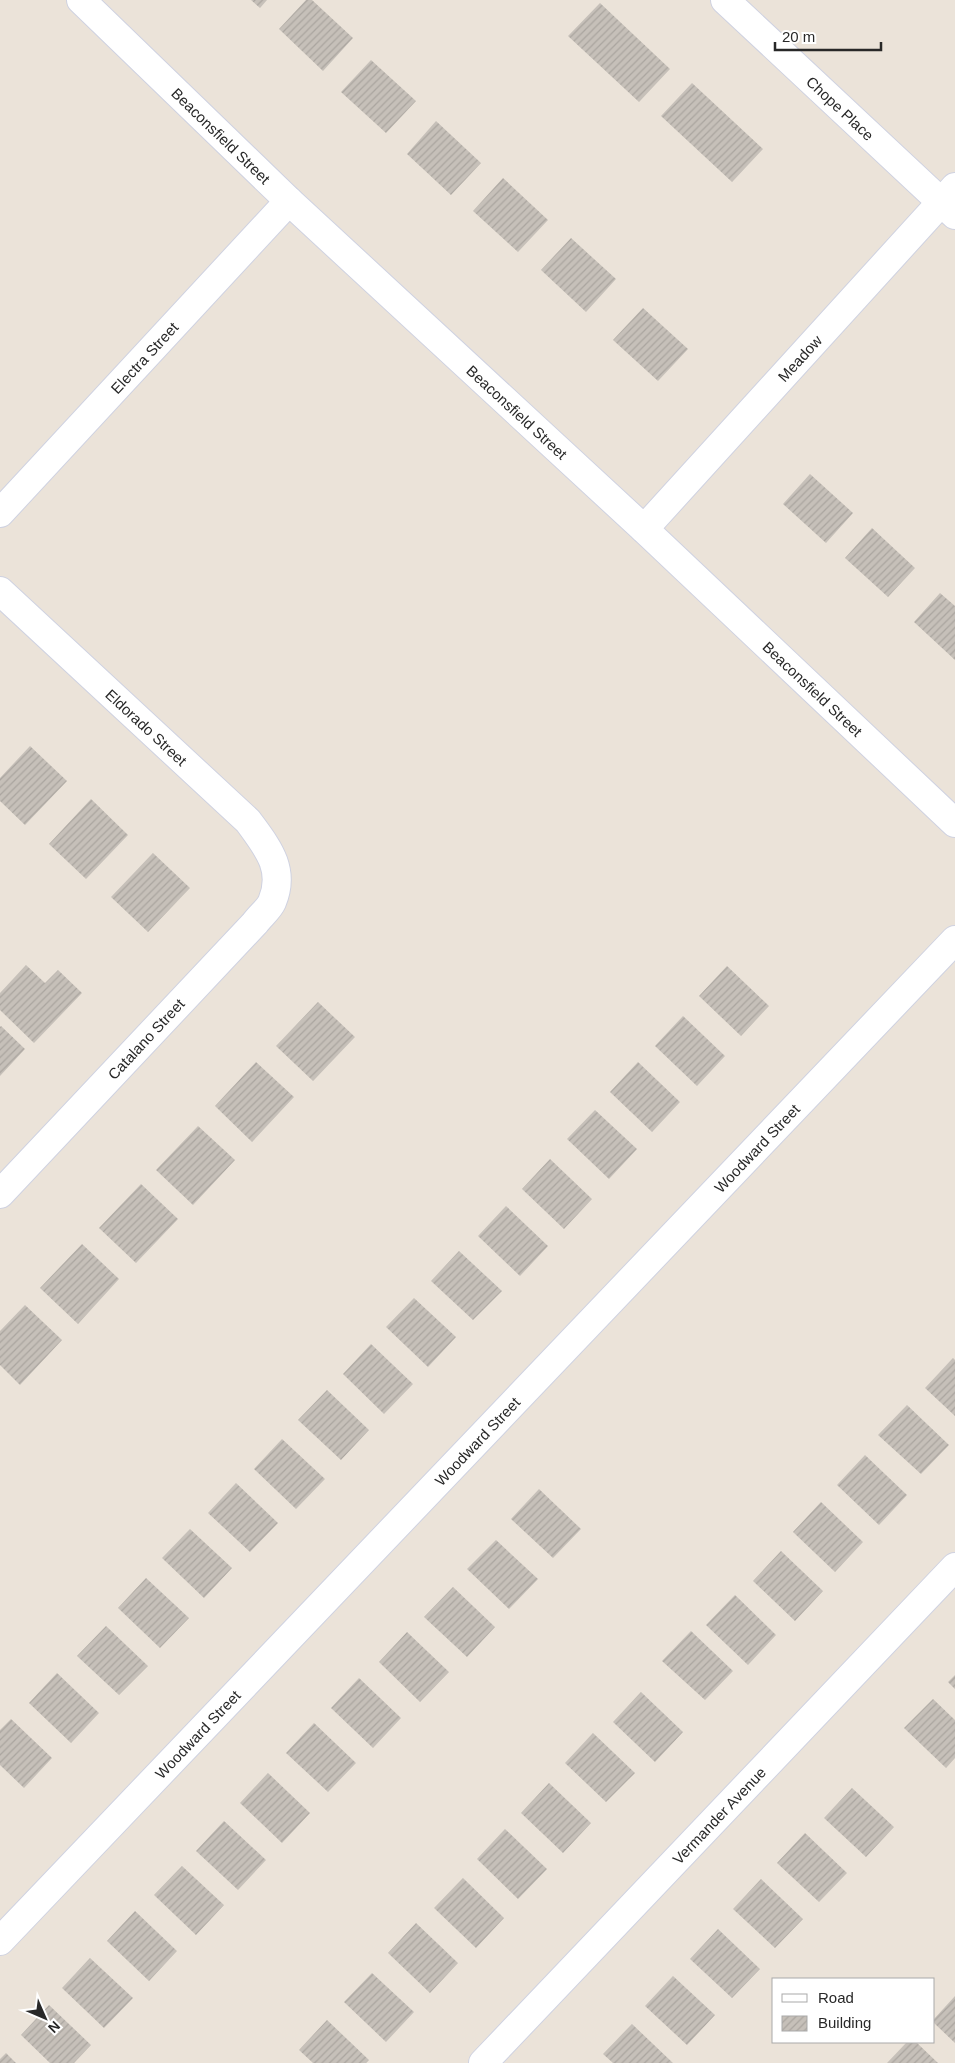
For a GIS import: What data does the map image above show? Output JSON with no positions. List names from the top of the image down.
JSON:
{
  "streets": {
    "street": [
      "Chope Place",
      "Beaconsfield Street",
      "Electra Street",
      "Meadow",
      "Eldorado Street",
      "Catalano Street",
      "Woodward Street",
      "Vermander Avenue"
    ]
  },
  "crossings": [
    ["Chope Place", "Meadow"],
    ["Beaconsfield Street", "Electra Street"],
    ["Beaconsfield Street", "Meadow"],
    ["Eldorado Street", "Catalano Street"]
  ],
  "legend": ["Road", "Building"],
  "scale_bar": "20 m",
  "north": "bottom right"
}
